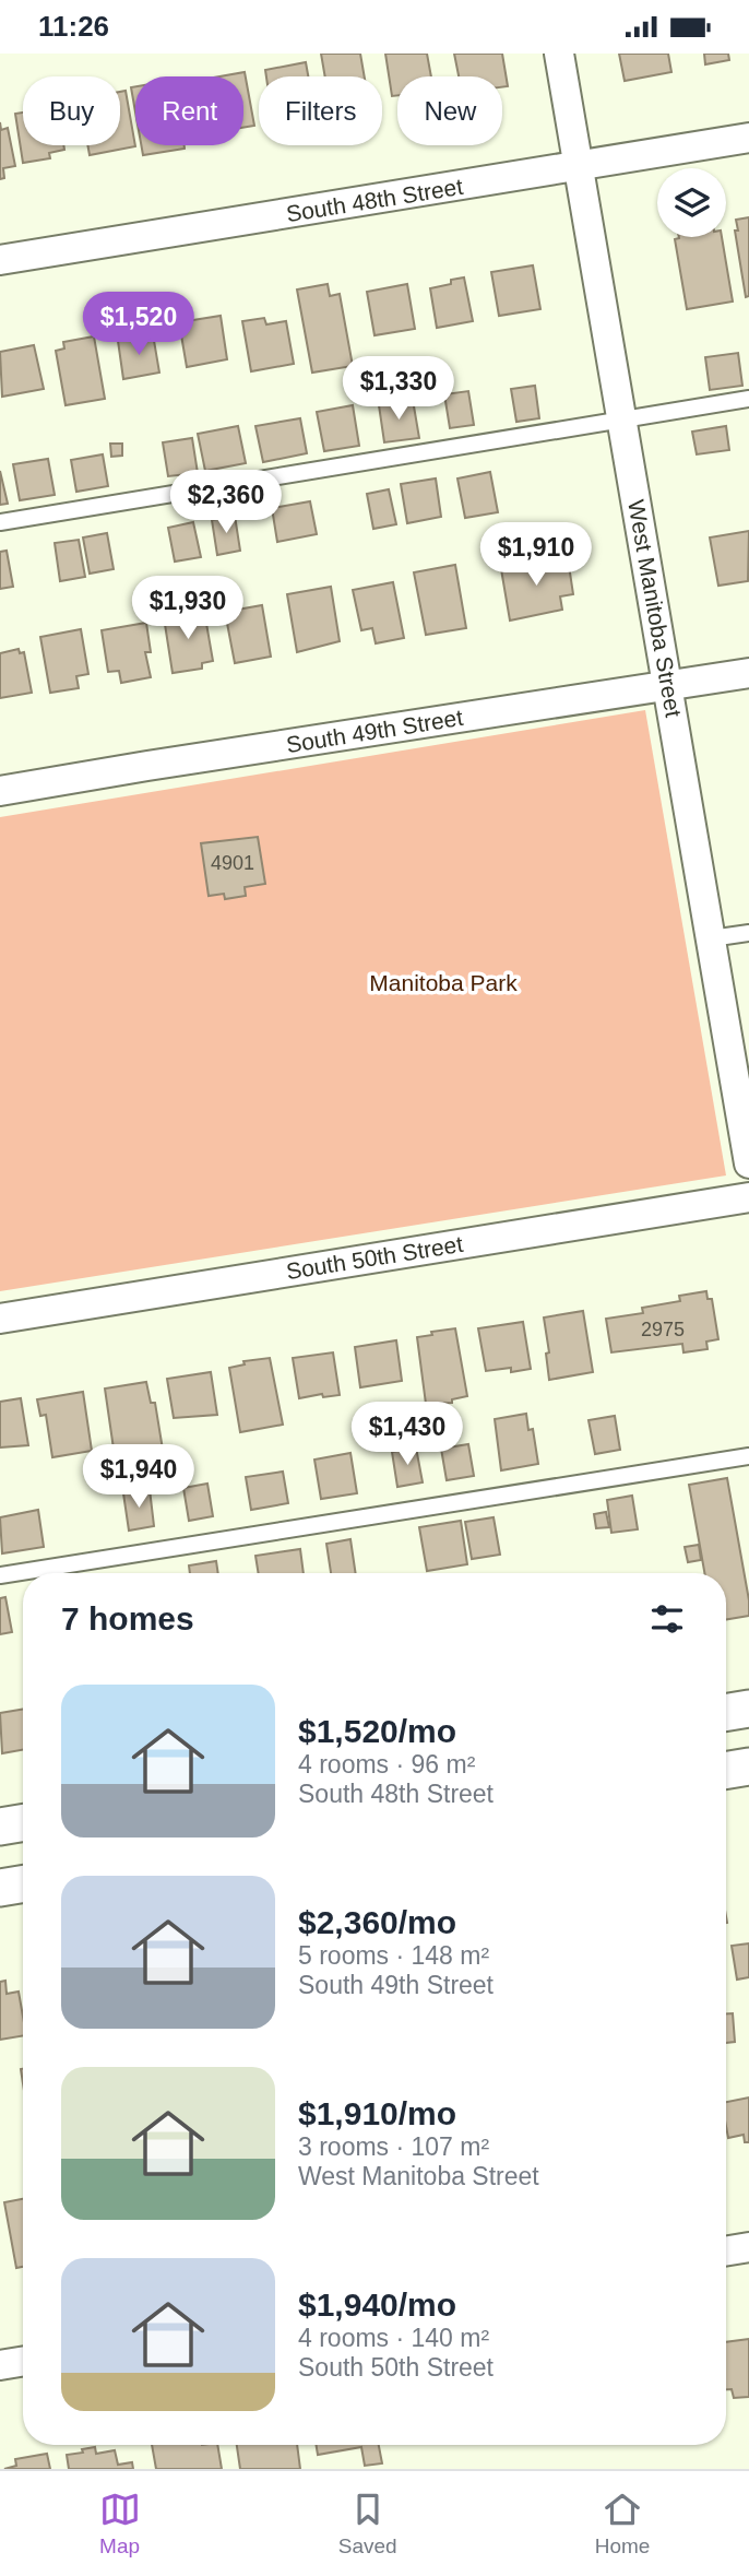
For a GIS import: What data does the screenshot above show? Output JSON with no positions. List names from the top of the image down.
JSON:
{
  "streets": {
    "street": [
      "South 48th Street",
      "West Manitoba Street",
      "South 49th Street",
      "South 50th Street"
    ]
  },
  "crossings": [
    ["South 48th Street", "West Manitoba Street"],
    ["West Manitoba Street", "South 49th Street"]
  ],
  "parks": ["Manitoba Park"],
  "house_numbers": ["4901", "2975"],
  "page": {
    "status": "11:26",
    "chip": [
      "Buy",
      "Rent",
      "Filters",
      "New"
    ],
    "price": [
      "$1,520",
      "$1,330",
      "$2,360",
      "$1,910",
      "$1,930",
      "$1,430",
      "$1,940"
    ],
    "heading": "7 homes",
    "list": [
      {
        "name": "$1,520/mo",
        "note": "4 rooms · 96 m² · South 48th Street"
      },
      {
        "name": "$2,360/mo",
        "note": "5 rooms · 148 m² · South 49th Street"
      },
      {
        "name": "$1,910/mo",
        "note": "3 rooms · 107 m² · West Manitoba Street"
      },
      {
        "name": "$1,940/mo",
        "note": "4 rooms · 140 m² · South 50th Street"
      }
    ],
    "tabs": ["Map", "Saved", "Home"]
  }
}
